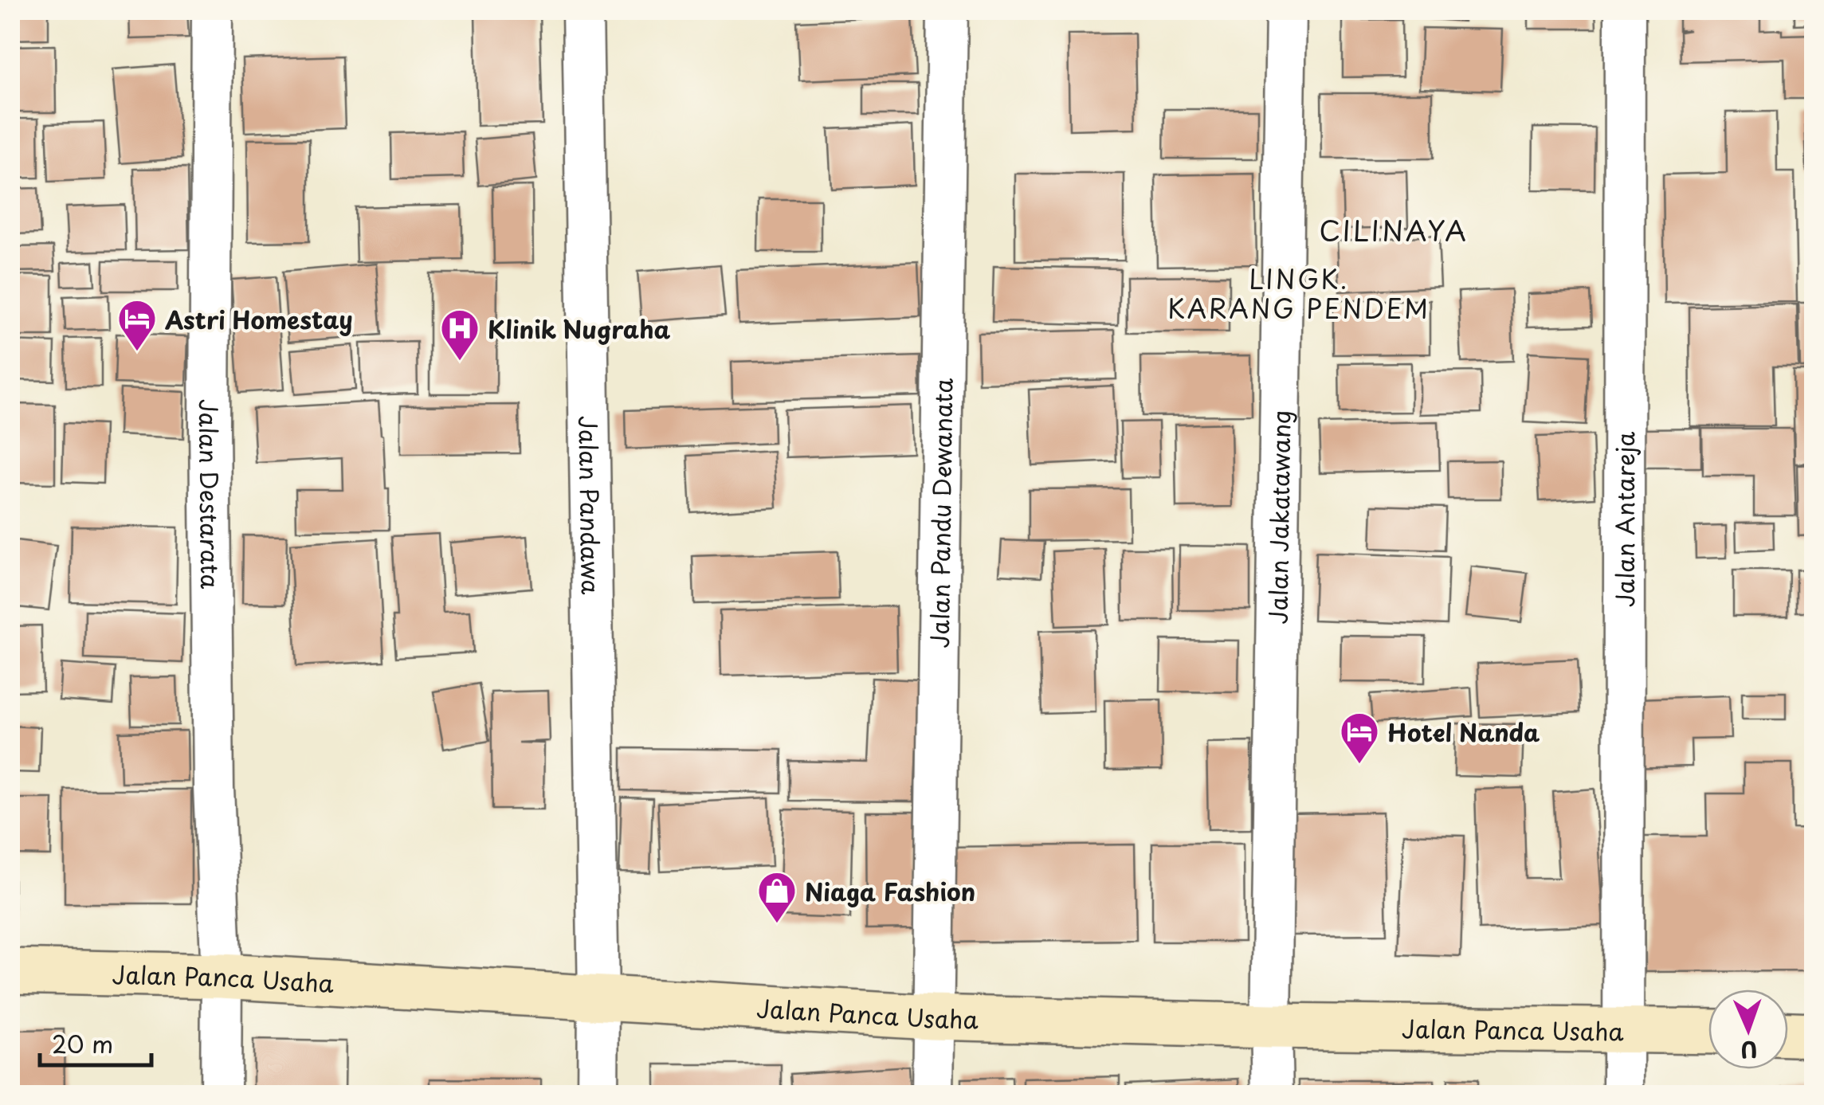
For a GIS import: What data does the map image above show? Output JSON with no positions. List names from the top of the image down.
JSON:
{
  "streets": {
    "main road": ["Jalan Panca Usaha"],
    "street": [
      "Jalan Destarata",
      "Jalan Pandawa",
      "Jalan Pandu Dewanata",
      "Jalan Jakatawang",
      "Jalan Antareja"
    ]
  },
  "crossings": [
    ["Jalan Destarata", "Jalan Panca Usaha"],
    ["Jalan Pandawa", "Jalan Panca Usaha"],
    ["Jalan Pandu Dewanata", "Jalan Panca Usaha"],
    ["Jalan Jakatawang", "Jalan Panca Usaha"],
    ["Jalan Antareja", "Jalan Panca Usaha"]
  ],
  "districts": ["CILINAYA", "LINGK. KARANG PENDEM"],
  "places": {
    "hotel": ["Astri Homestay", "Hotel Nanda"],
    "hospital": ["Klinik Nugraha"],
    "shop": ["Niaga Fashion"]
  },
  "scale_bar": "20 m",
  "north": "bottom"
}
